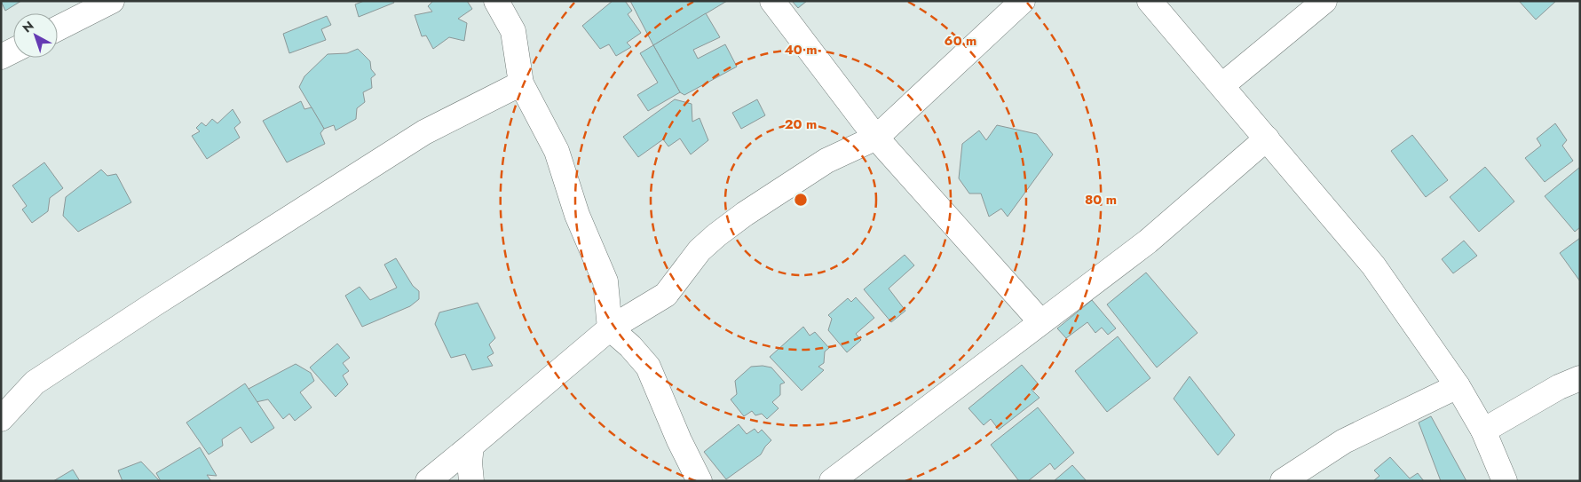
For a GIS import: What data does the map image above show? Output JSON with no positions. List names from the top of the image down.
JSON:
{
  "north": "top left",
  "rings": [
    "60 m",
    "40 m",
    "20 m",
    "80 m"
  ]
}
